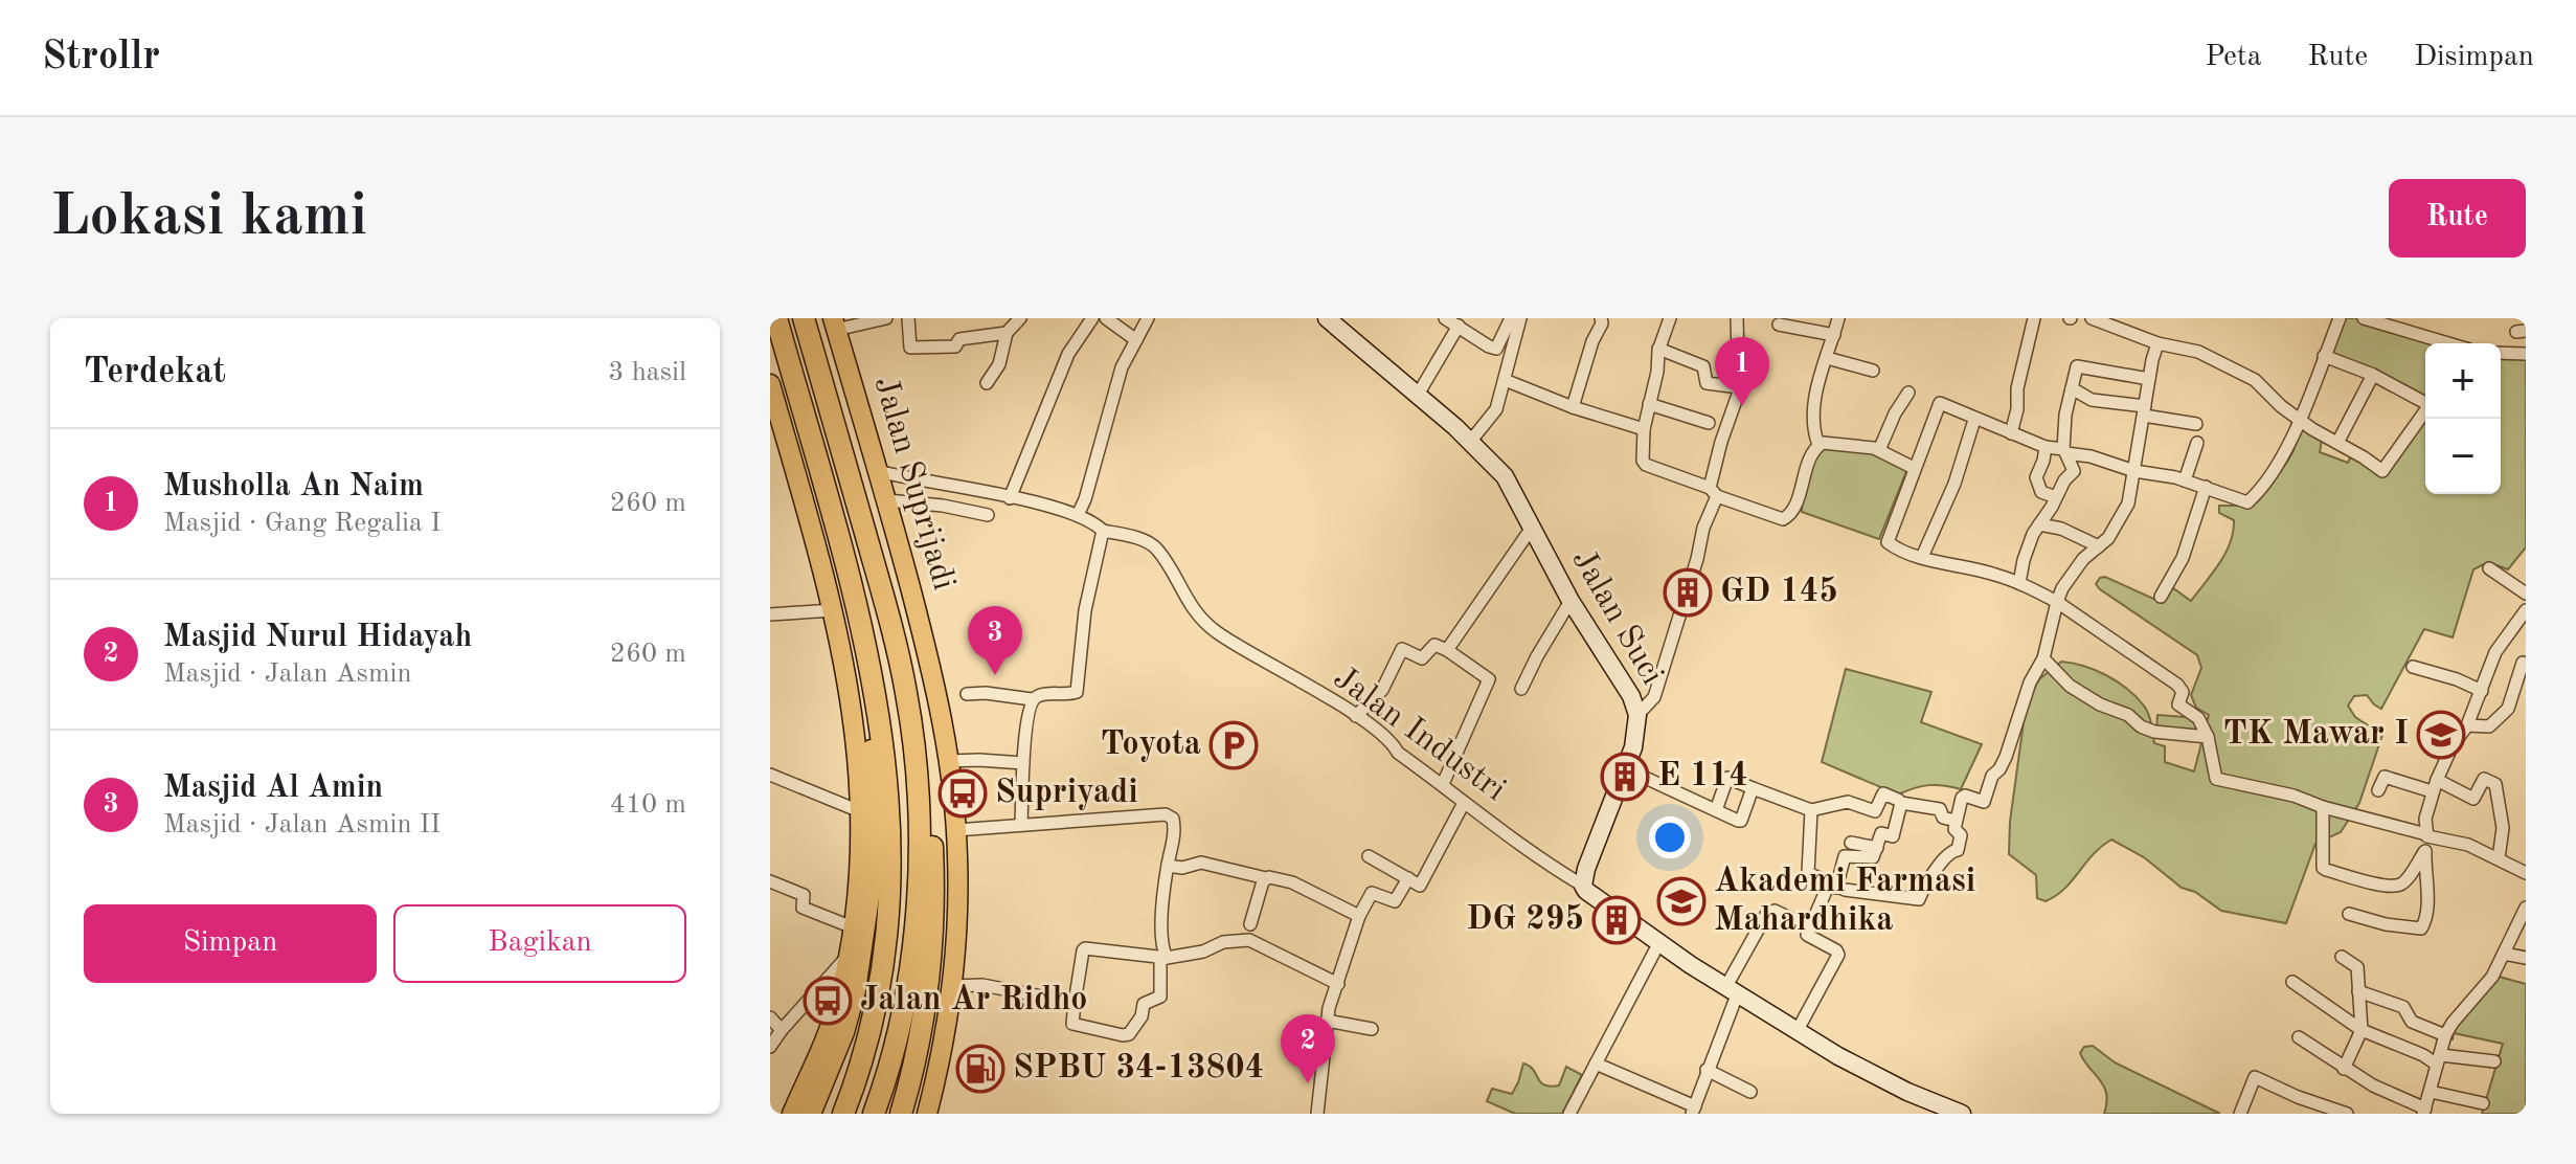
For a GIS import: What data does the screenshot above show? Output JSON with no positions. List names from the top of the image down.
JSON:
{
  "streets": {
    "main road": ["Jalan Suprijadi"],
    "street": ["Jalan Suci", "Jalan Industri"]
  },
  "crossings": [
    ["Jalan Suprijadi", "Jalan Industri"],
    ["Jalan Suci", "Jalan Industri"]
  ],
  "places": {
    "building": ["GD 145", "E 114", "DG 295"],
    "school or university": ["TK Mawar I", "Akademi Farmasi Mahardhika"],
    "parking": ["Toyota"],
    "bus stop": ["Supriyadi", "Jalan Ar Ridho"],
    "fuel station": ["SPBU 34-13804"]
  },
  "page": {
    "header": "Strollr",
    "nav": ["Peta", "Rute", "Disimpan"],
    "buttons": [
      "Rute",
      ["Simpan", "Bagikan"]
    ],
    "title": "Lokasi kami",
    "heading": ["Terdekat", "3 hasil"],
    "pins": ["1", "3", "2"],
    "map_buttons": ["+", "−"],
    "list": [
      {
        "mark": "1",
        "name": "Musholla An Naim",
        "note": "Masjid · Gang Regalia I",
        "value": "260 m"
      },
      {
        "mark": "2",
        "name": "Masjid Nurul Hidayah",
        "note": "Masjid · Jalan Asmin",
        "value": "260 m"
      },
      {
        "mark": "3",
        "name": "Masjid Al Amin",
        "note": "Masjid · Jalan Asmin II",
        "value": "410 m"
      }
    ]
  }
}
